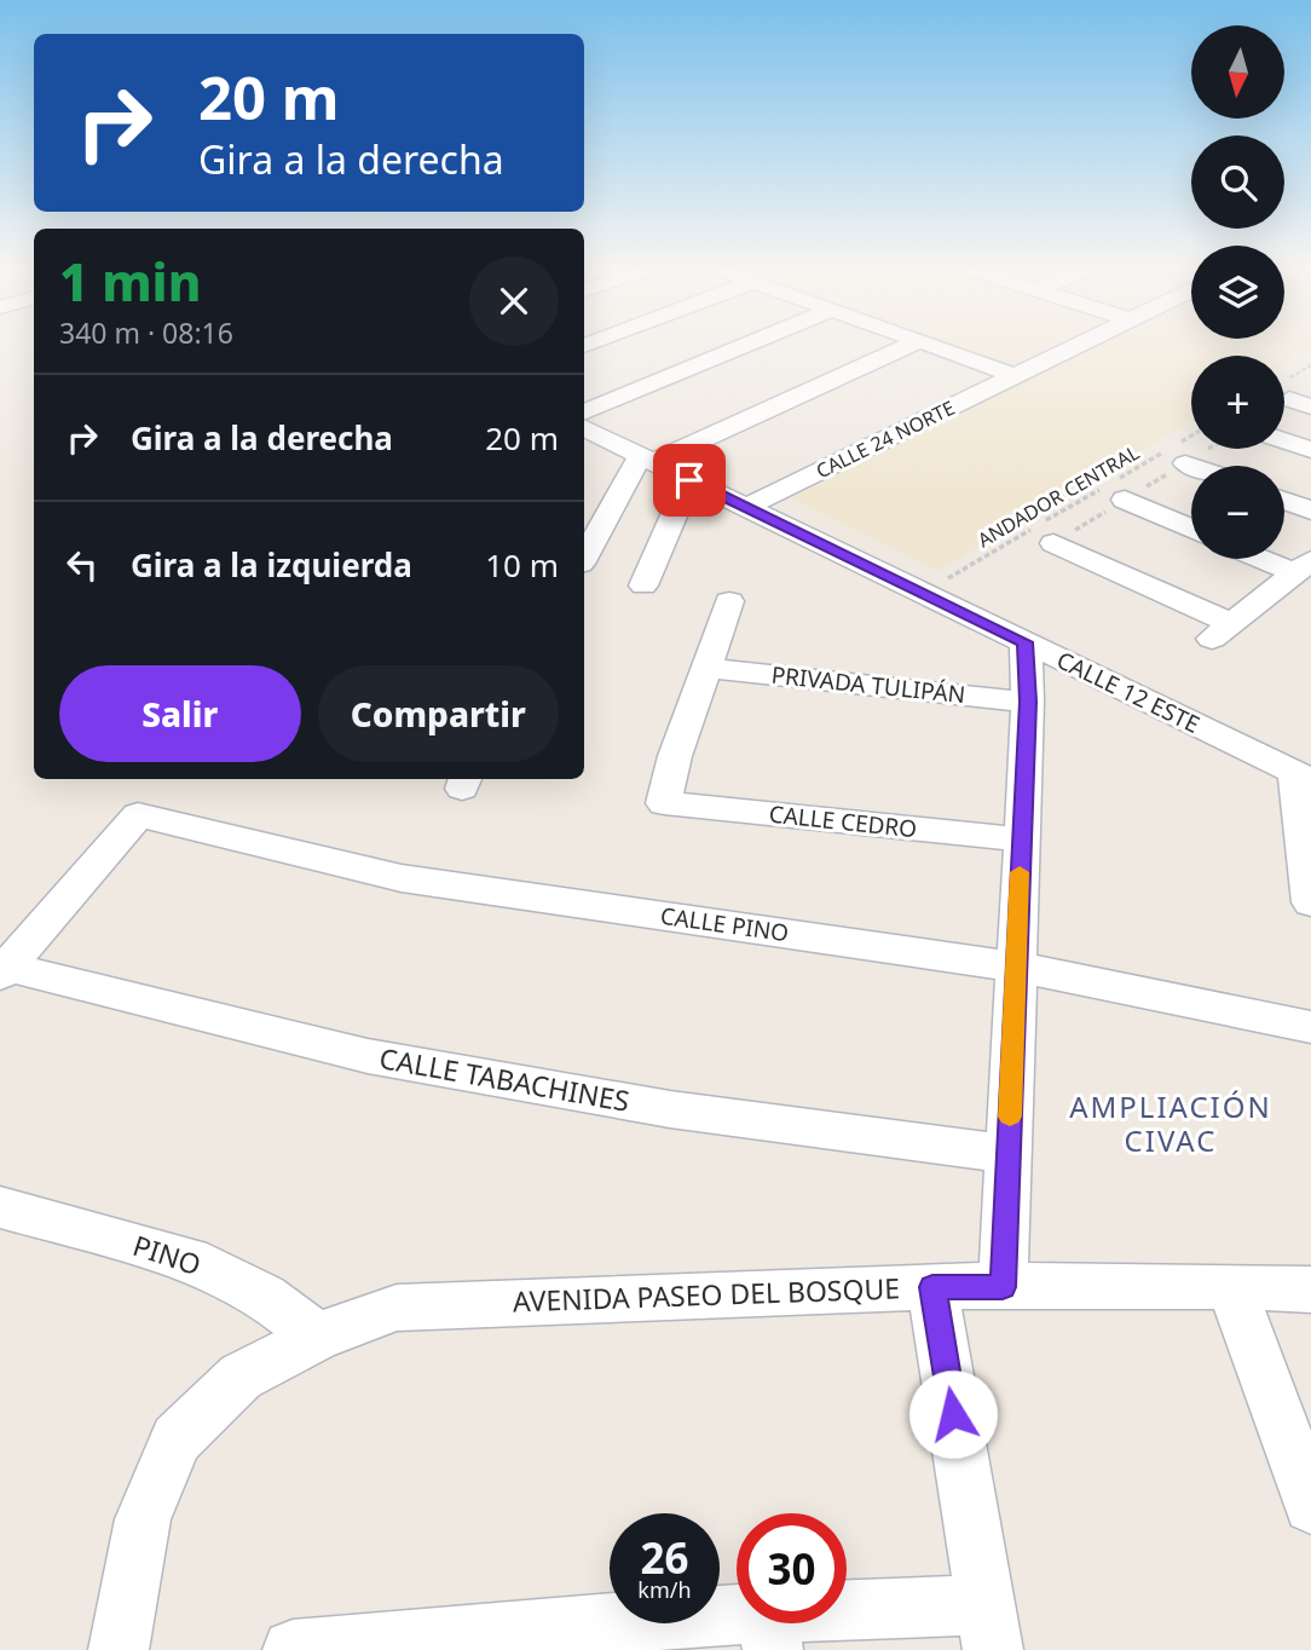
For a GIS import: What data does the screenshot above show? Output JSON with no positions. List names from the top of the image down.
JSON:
{
  "streets": {
    "street": [
      "CALLE 24 NORTE",
      "PRIVADA TULIPÁN",
      "CALLE 12 ESTE",
      "CALLE CEDRO",
      "CALLE PINO",
      "CALLE TABACHINES",
      "PINO",
      "AVENIDA PASEO DEL BOSQUE"
    ],
    "path": ["ANDADOR CENTRAL"]
  },
  "crossings": [
    ["CALLE 24 NORTE", "CALLE 12 ESTE"],
    ["ANDADOR CENTRAL", "CALLE 12 ESTE"],
    ["PRIVADA TULIPÁN", "CALLE CEDRO"],
    ["CALLE PINO", "CALLE TABACHINES"],
    ["PINO", "AVENIDA PASEO DEL BOSQUE"]
  ],
  "districts": ["AMPLIACIÓN CIVAC"],
  "north": "bottom",
  "page": {
    "map_buttons": ["+", "−"],
    "turn": ["20 m", "Gira a la derecha"],
    "heading": ["1 min", "340 m · 08:16"],
    "list": [
      {
        "name": "Gira a la derecha",
        "value": "20 m"
      },
      {
        "name": "Gira a la izquierda",
        "value": "10 m"
      }
    ],
    "buttons": ["Salir", "Compartir"],
    "speed": "26 km/h",
    "limit": "30"
  }
}
